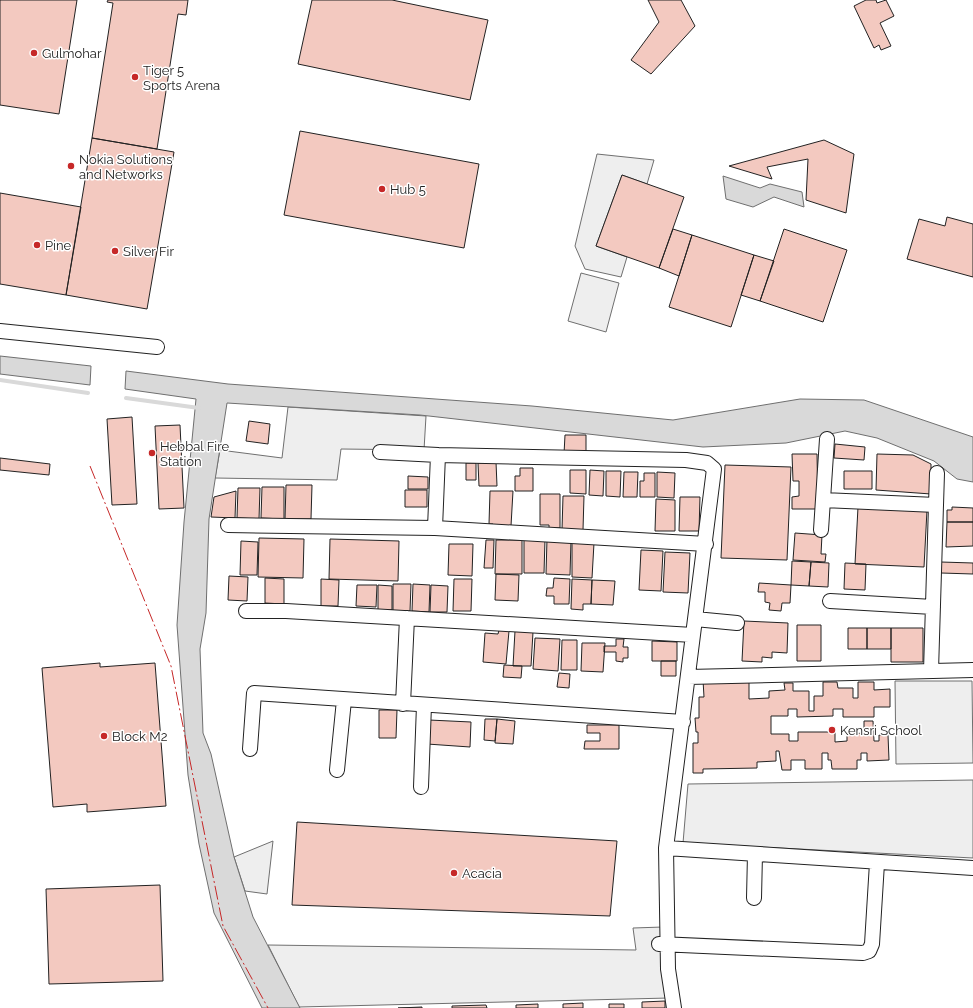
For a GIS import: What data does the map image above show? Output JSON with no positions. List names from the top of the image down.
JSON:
{
  "places": [
    "Gulmohar",
    "Tiger 5 Sports Arena",
    "Nokia Solutions and Networks",
    "Hub 5",
    "Pine",
    "Silver Fir",
    "Hebbal Fire Station",
    "Kensri School",
    "Block M2",
    "Acacia"
  ]
}
